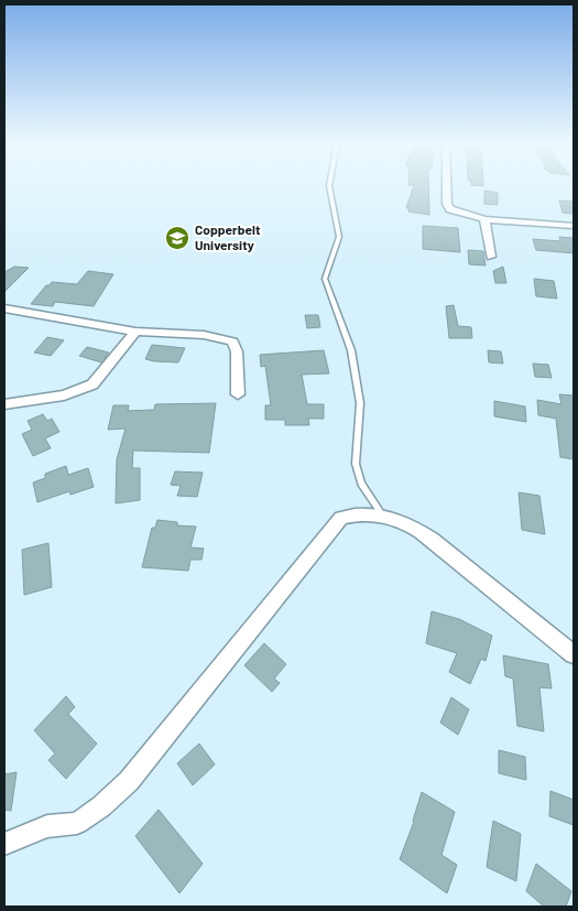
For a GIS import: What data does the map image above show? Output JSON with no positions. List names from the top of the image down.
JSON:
{
  "places": {
    "school or university": ["Copperbelt University"]
  }
}
